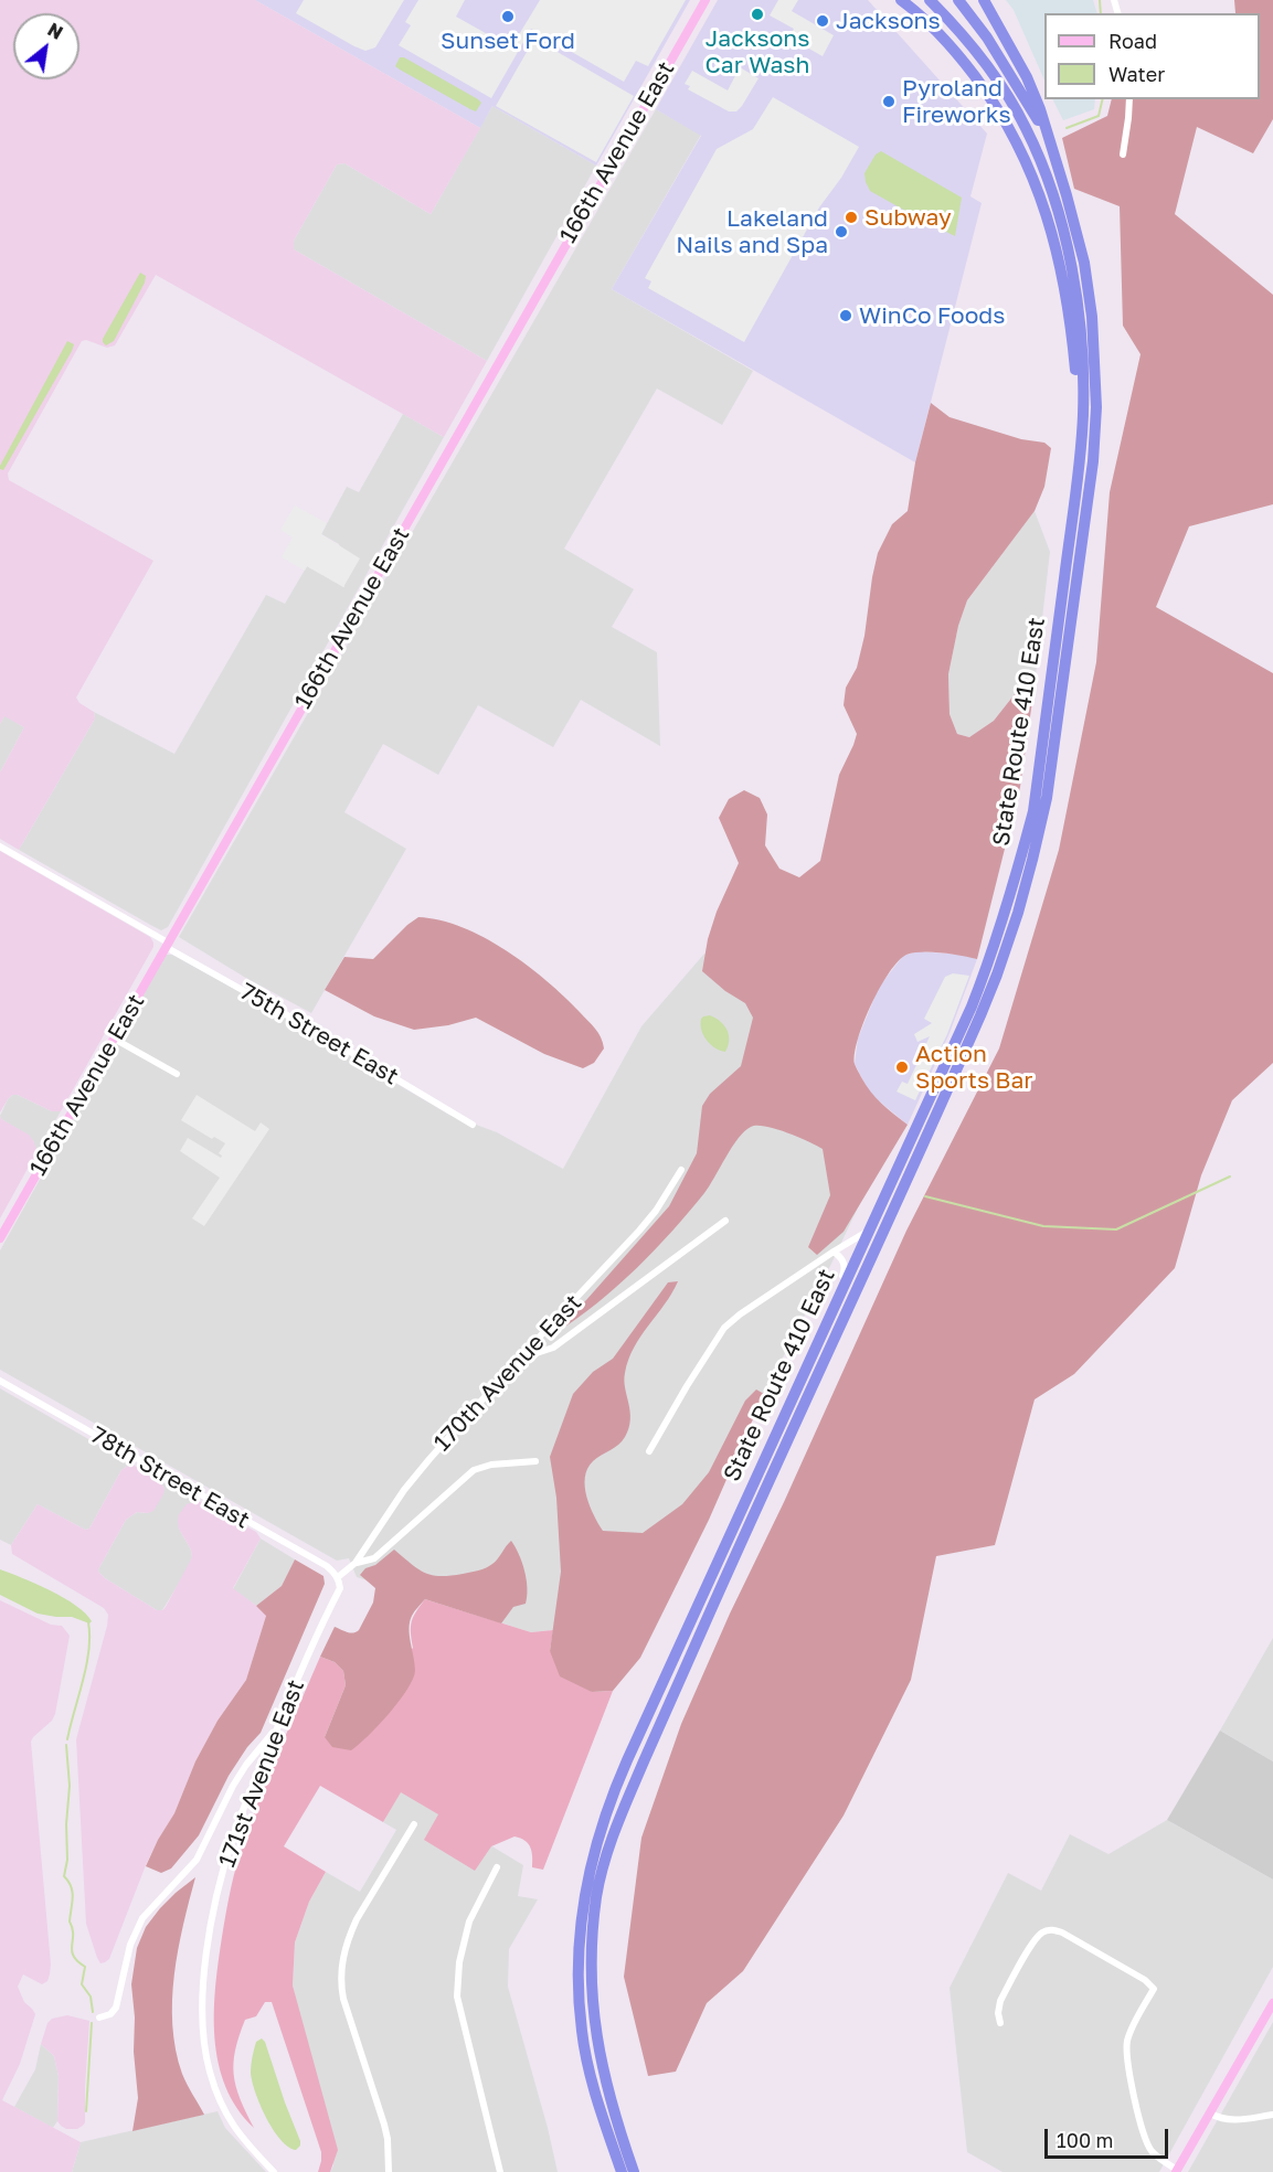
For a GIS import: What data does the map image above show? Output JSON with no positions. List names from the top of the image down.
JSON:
{
  "streets": {
    "highway": ["State Route 410 East"],
    "street": [
      "166th Avenue East",
      "75th Street East",
      "170th Avenue East",
      "78th Street East",
      "171st Avenue East"
    ]
  },
  "crossings": [
    ["166th Avenue East", "75th Street East"],
    ["170th Avenue East", "78th Street East"],
    ["170th Avenue East", "171st Avenue East"],
    ["78th Street East", "171st Avenue East"]
  ],
  "places": [
    "Jacksons Car Wash",
    "Sunset Ford",
    "Jacksons",
    "Pyroland Fireworks",
    "Subway",
    "Lakeland Nails and Spa",
    "WinCo Foods",
    "Action Sports Bar"
  ],
  "legend": ["Road", "Water"],
  "scale_bar": "100 m",
  "north": "top right"
}
